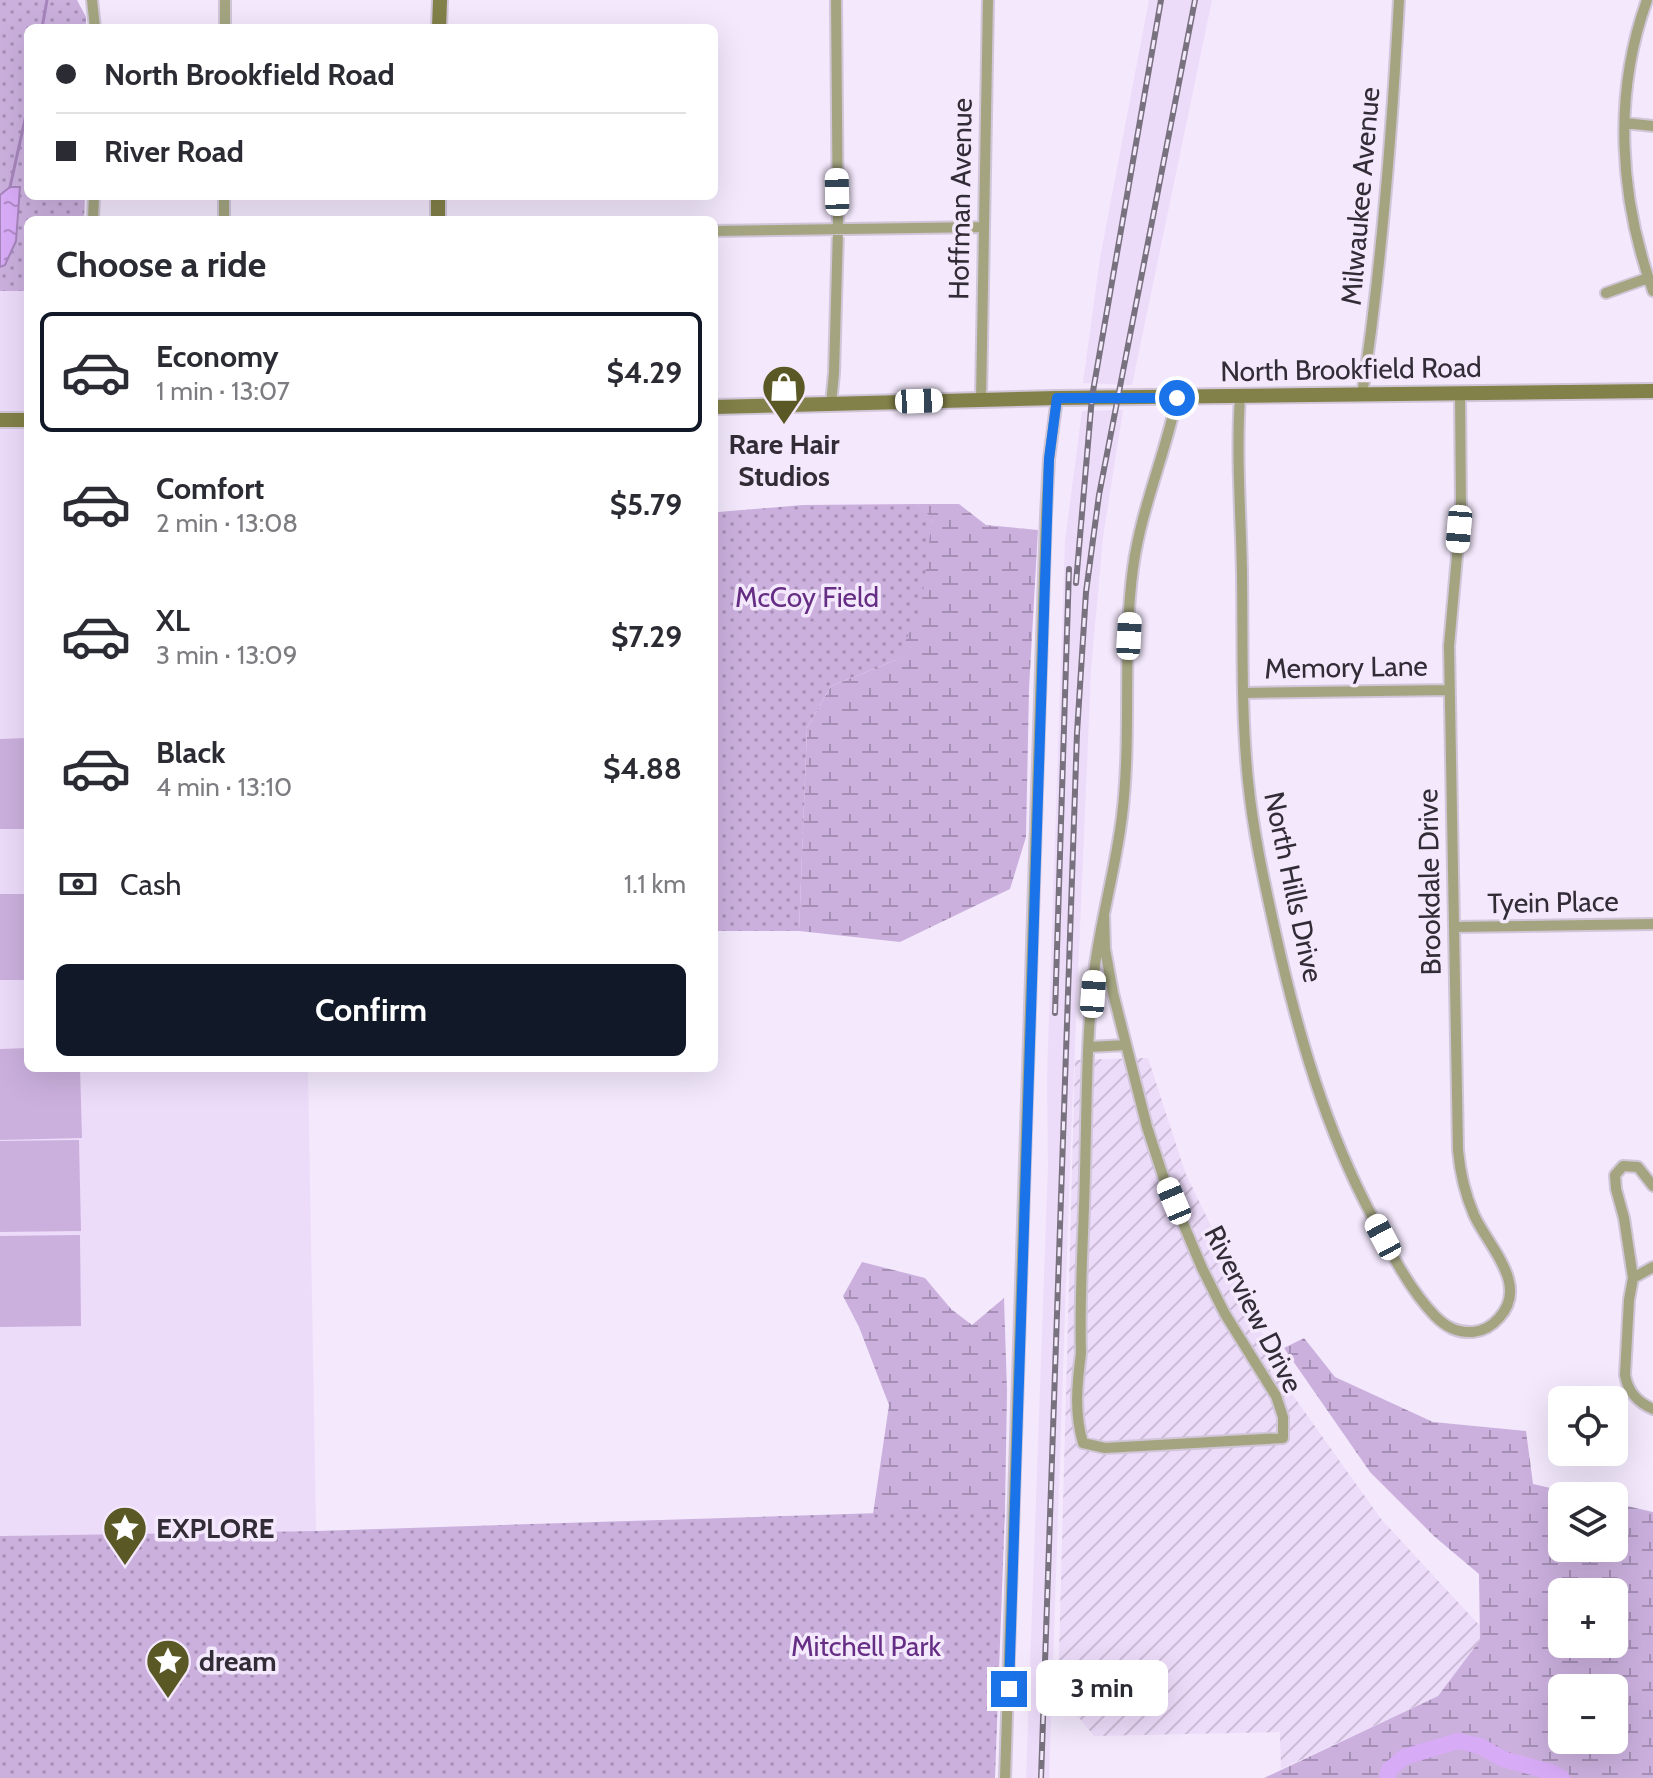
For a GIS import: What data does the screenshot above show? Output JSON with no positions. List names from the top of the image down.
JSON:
{
  "streets": {
    "street": [
      "Milwaukee Avenue",
      "Hoffman Avenue",
      "North Brookfield Road",
      "Memory Lane",
      "Brookdale Drive",
      "North Hills Drive",
      "Tyein Place",
      "Riverview Drive"
    ]
  },
  "crossings": [
    ["Milwaukee Avenue", "North Brookfield Road"],
    ["Hoffman Avenue", "North Brookfield Road"],
    ["North Brookfield Road", "Brookdale Drive"],
    ["North Brookfield Road", "North Hills Drive"],
    ["North Brookfield Road", "Riverview Drive"],
    ["Memory Lane", "Brookdale Drive"],
    ["Memory Lane", "North Hills Drive"],
    ["Brookdale Drive", "North Hills Drive"],
    ["Brookdale Drive", "Tyein Place"]
  ],
  "parks": ["McCoy Field", "Mitchell Park"],
  "places": {
    "shop": ["Rare Hair Studios"],
    "place": ["EXPLORE", "dream"]
  },
  "page": {
    "banner": ["North Brookfield Road", "River Road"],
    "heading": "Choose a ride",
    "list": [
      {
        "name": "Economy",
        "note": "1 min · 13:07",
        "value": "$4.29"
      },
      {
        "name": "Comfort",
        "note": "2 min · 13:08",
        "value": "$5.79"
      },
      {
        "name": "XL",
        "note": "3 min · 13:09",
        "value": "$7.29"
      },
      {
        "name": "Black",
        "note": "4 min · 13:10",
        "value": "$4.88"
      }
    ],
    "pay": ["Cash", "1.1 km"],
    "buttons": "Confirm",
    "map_buttons": ["+", "−"],
    "bubble": "3 min"
  }
}
